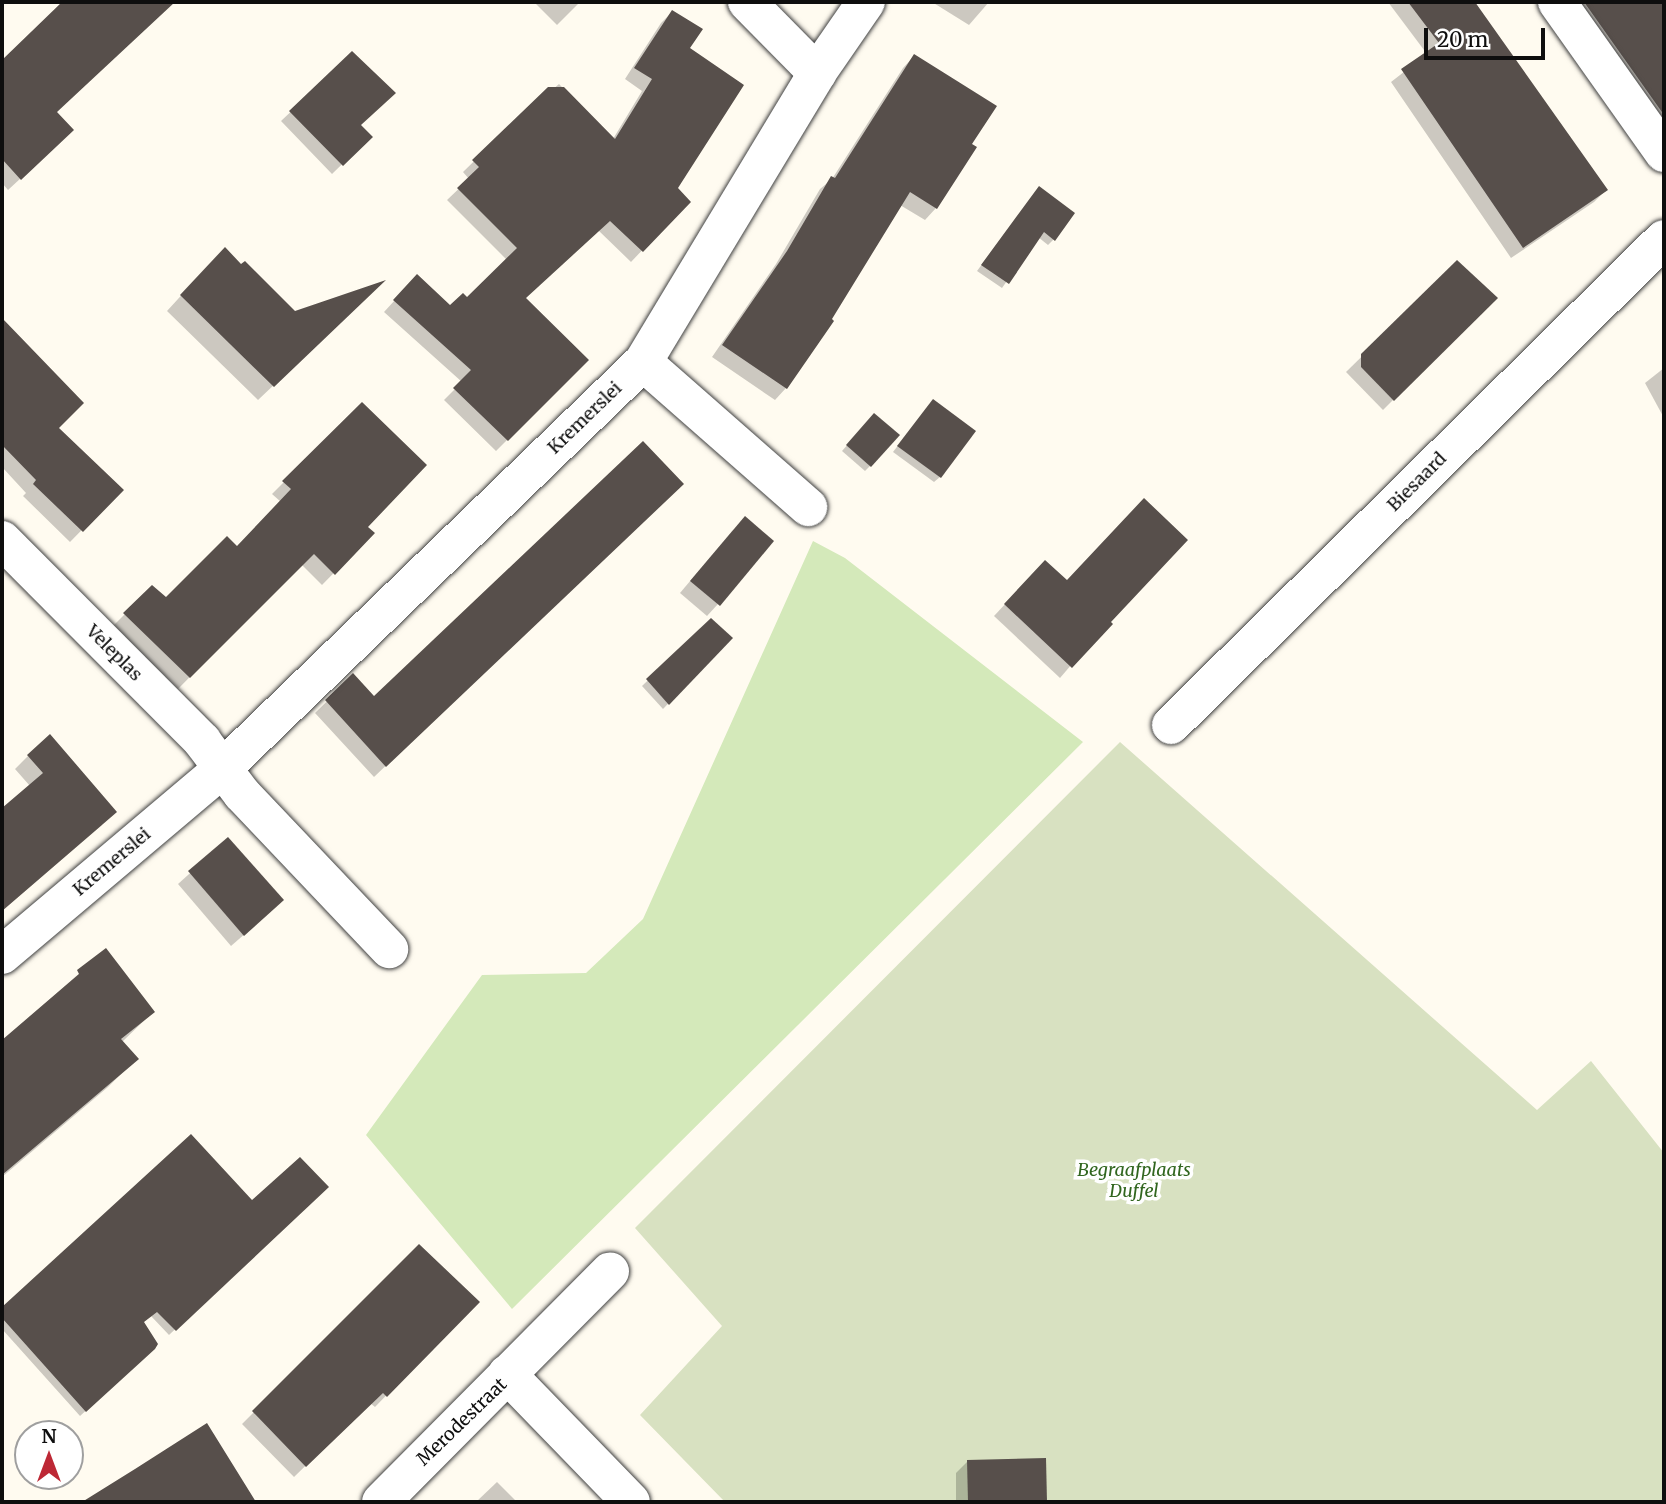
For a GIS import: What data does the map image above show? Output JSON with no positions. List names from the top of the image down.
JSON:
{
  "streets": {
    "street": [
      "Kremerslei",
      "Biesaard",
      "Veleplas",
      "Merodestraat"
    ]
  },
  "crossings": [
    ["Kremerslei", "Veleplas"]
  ],
  "parks": ["Begraafplaats Duffel"],
  "scale_bar": "20 m",
  "north": "top"
}
